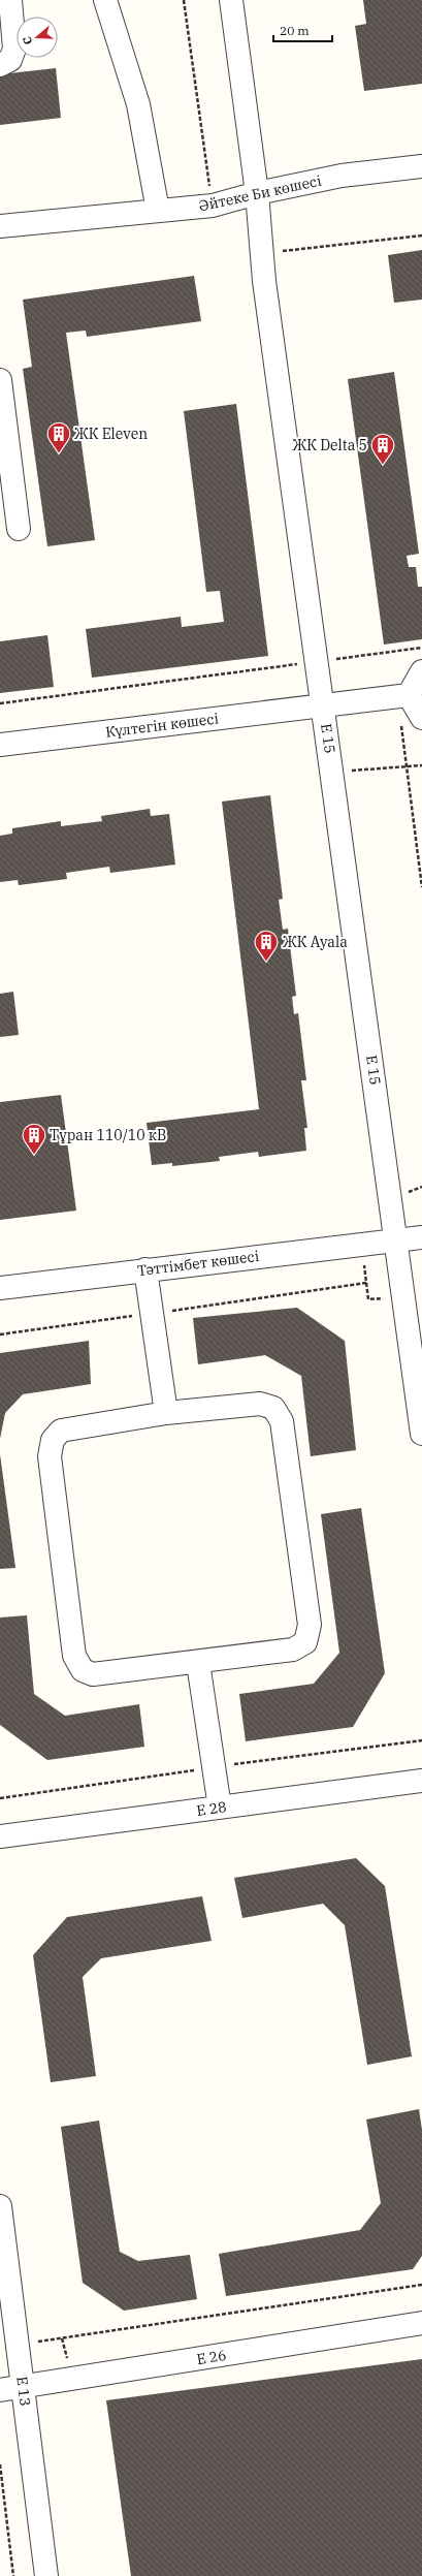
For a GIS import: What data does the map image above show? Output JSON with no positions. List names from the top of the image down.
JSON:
{
  "streets": {
    "street": [
      "Әйтеке Би көшесі",
      "Күлтегін көшесі",
      "E 15",
      "Тәттімбет көшесі",
      "E 28",
      "E 26",
      "E 13"
    ]
  },
  "crossings": [
    ["Әйтеке Би көшесі", "E 15"],
    ["Күлтегін көшесі", "E 15"],
    ["E 15", "Тәттімбет көшесі"],
    ["E 26", "E 13"]
  ],
  "places": {
    "building": [
      "ЖК Eleven",
      "ЖК Delta 5",
      "ЖК Ayala",
      "Тұран 110/10 кВ"
    ]
  },
  "scale_bar": "20 m",
  "north": "left"
}
